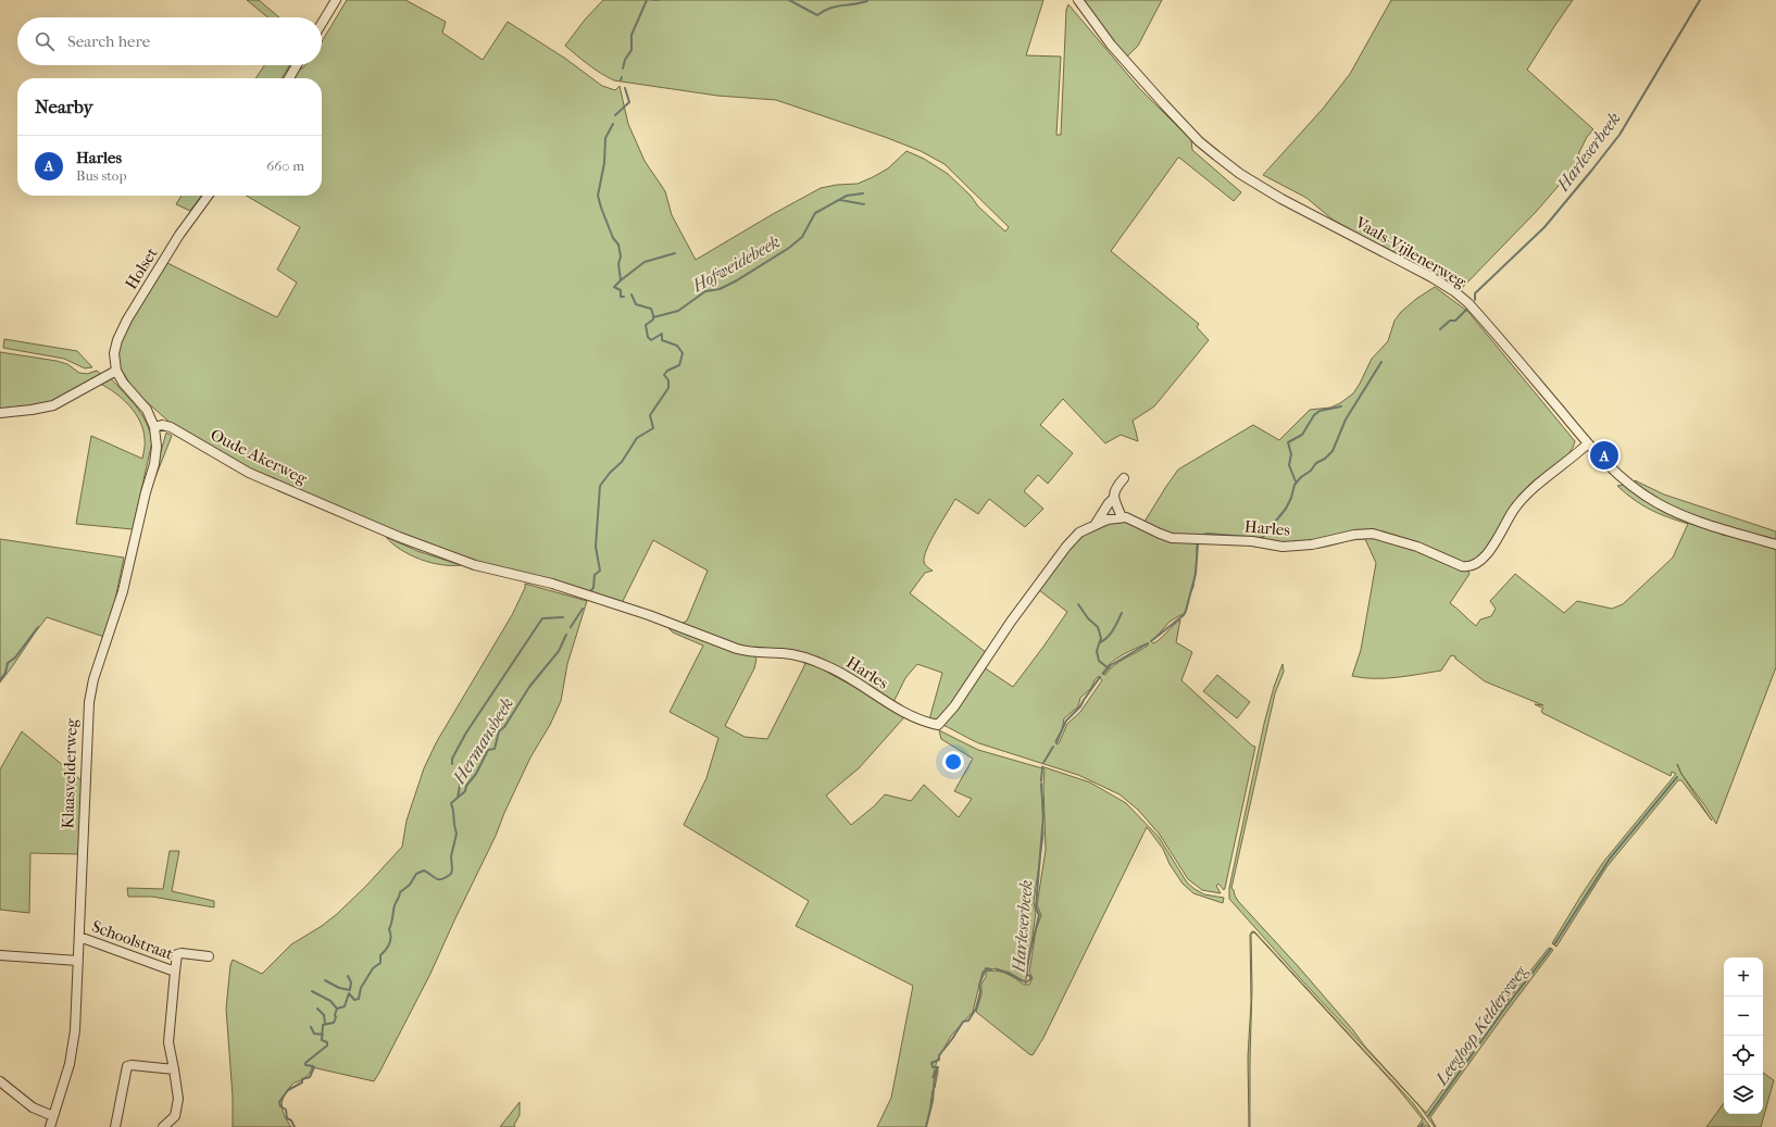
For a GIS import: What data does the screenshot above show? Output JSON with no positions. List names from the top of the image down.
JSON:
{
  "streets": {
    "street": [
      "Vaals-Vijlenerweg",
      "Holset",
      "Oude Akerweg",
      "Harles",
      "Klaasvelderweg",
      "Schoolstraat"
    ]
  },
  "crossings": [
    ["Vaals-Vijlenerweg", "Harles"],
    ["Oude Akerweg", "Harles"],
    ["Oude Akerweg", "Klaasvelderweg"],
    ["Klaasvelderweg", "Schoolstraat"]
  ],
  "water": [
    "Harleserbeek",
    "Hofweidebeek",
    "Hermansbeek",
    "Leegloop Keldersweg"
  ],
  "page": {
    "search": "Search here",
    "heading": "Nearby",
    "list": [
      {
        "mark": "A",
        "name": "Harles",
        "note": "Bus stop",
        "value": "660 m"
      }
    ],
    "pins": "A",
    "map_buttons": ["+", "−"]
  }
}
